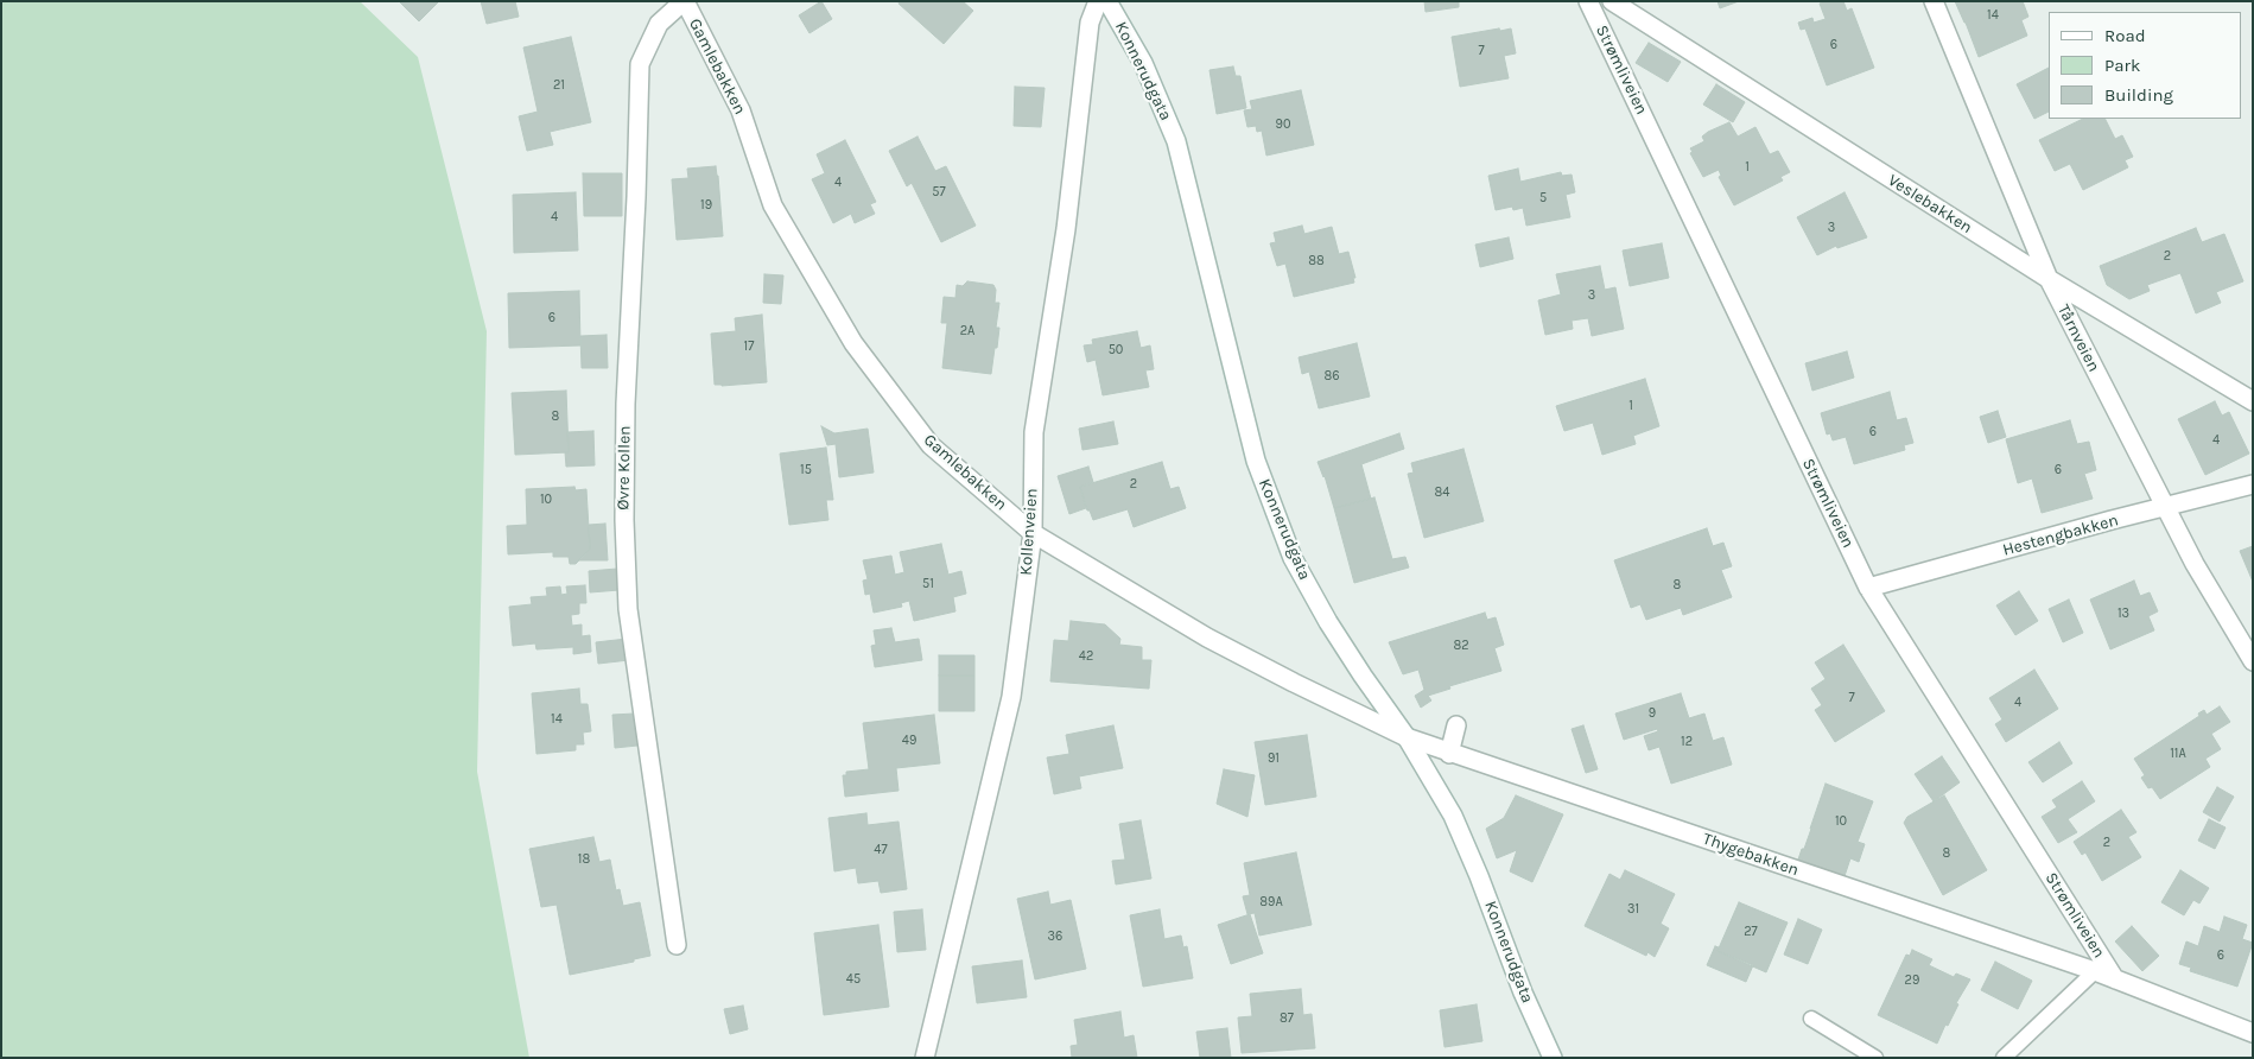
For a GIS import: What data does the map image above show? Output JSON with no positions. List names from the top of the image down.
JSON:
{
  "streets": {
    "street": [
      "Gamlebakken",
      "Strømliveien",
      "Konnerudgata",
      "Veslebakken",
      "Tårnveien",
      "Øvre Kollen",
      "Kollenveien",
      "Hestengbakken",
      "Thygebakken"
    ]
  },
  "crossings": [
    ["Gamlebakken", "Konnerudgata"],
    ["Gamlebakken", "Øvre Kollen"],
    ["Gamlebakken", "Kollenveien"],
    ["Gamlebakken", "Thygebakken"],
    ["Strømliveien", "Hestengbakken"],
    ["Strømliveien", "Thygebakken"],
    ["Konnerudgata", "Thygebakken"],
    ["Veslebakken", "Tårnveien"],
    ["Tårnveien", "Hestengbakken"]
  ],
  "house_numbers": [
    "14",
    "6",
    "7",
    "21",
    "90",
    "1",
    "4",
    "57",
    "5",
    "19",
    "4",
    "3",
    "2",
    "88",
    "3",
    "6",
    "2A",
    "17",
    "50",
    "86",
    "1",
    "8",
    "6",
    "4",
    "15",
    "6",
    "2",
    "84",
    "10",
    "51",
    "8",
    "13",
    "82",
    "42",
    "7",
    "4",
    "9",
    "14",
    "49",
    "12",
    "11A",
    "91",
    "10",
    "2",
    "47",
    "8",
    "18",
    "89A",
    "31",
    "27",
    "36",
    "6",
    "45",
    "29",
    "87"
  ],
  "legend": ["Road", "Park", "Building"]
}
